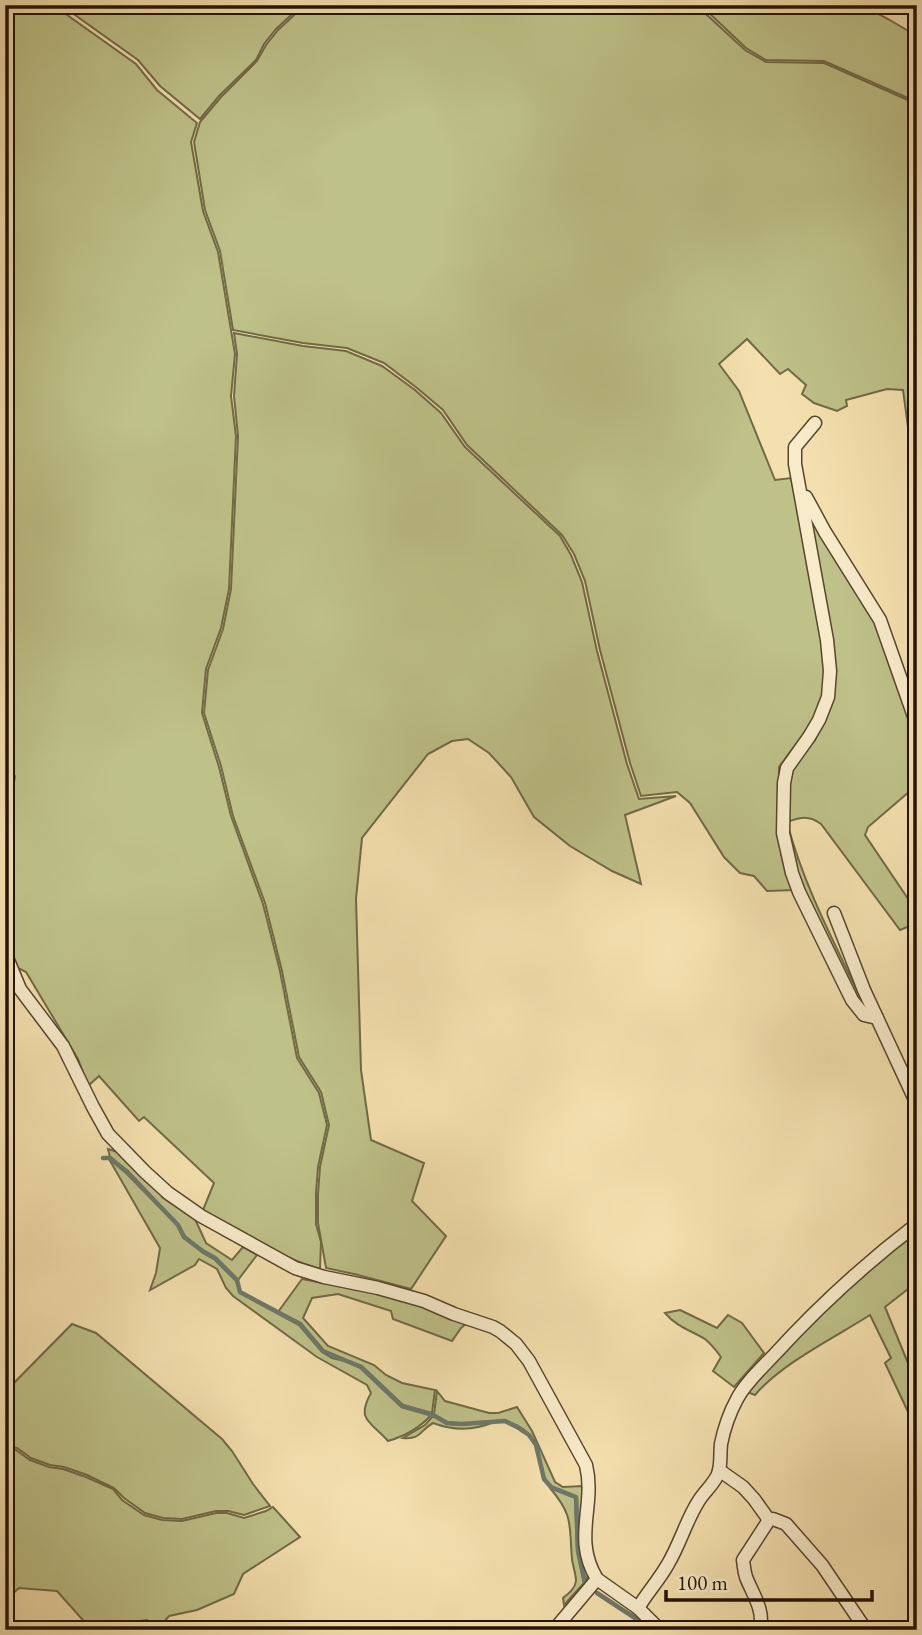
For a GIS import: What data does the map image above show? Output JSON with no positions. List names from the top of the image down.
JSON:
{
  "scale_bar": "100 m"
}
